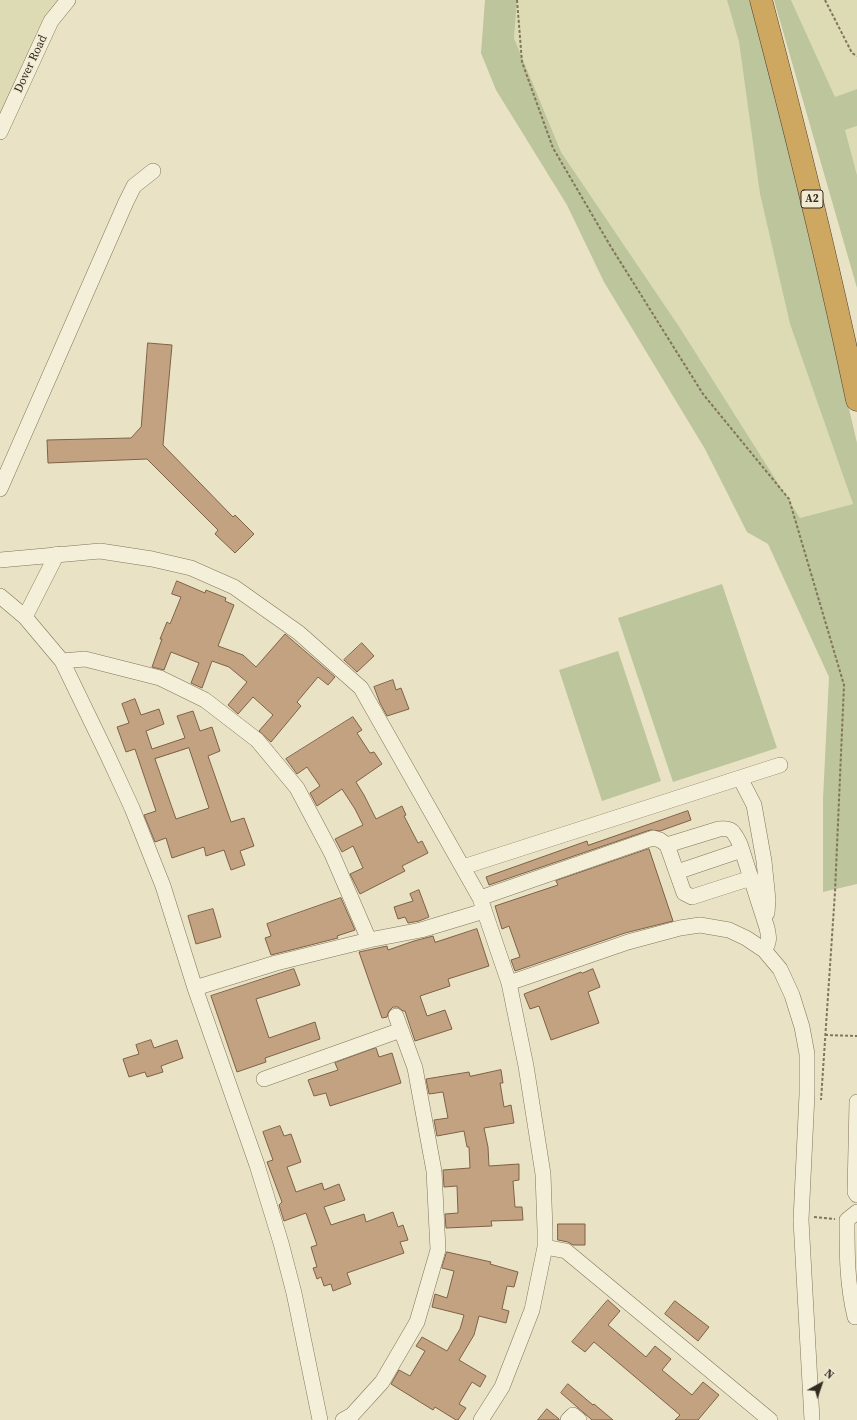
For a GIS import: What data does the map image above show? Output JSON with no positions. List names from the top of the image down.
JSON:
{
  "streets": {
    "highway": ["A2"],
    "street": ["Dover Road"]
  },
  "north": "top right"
}
